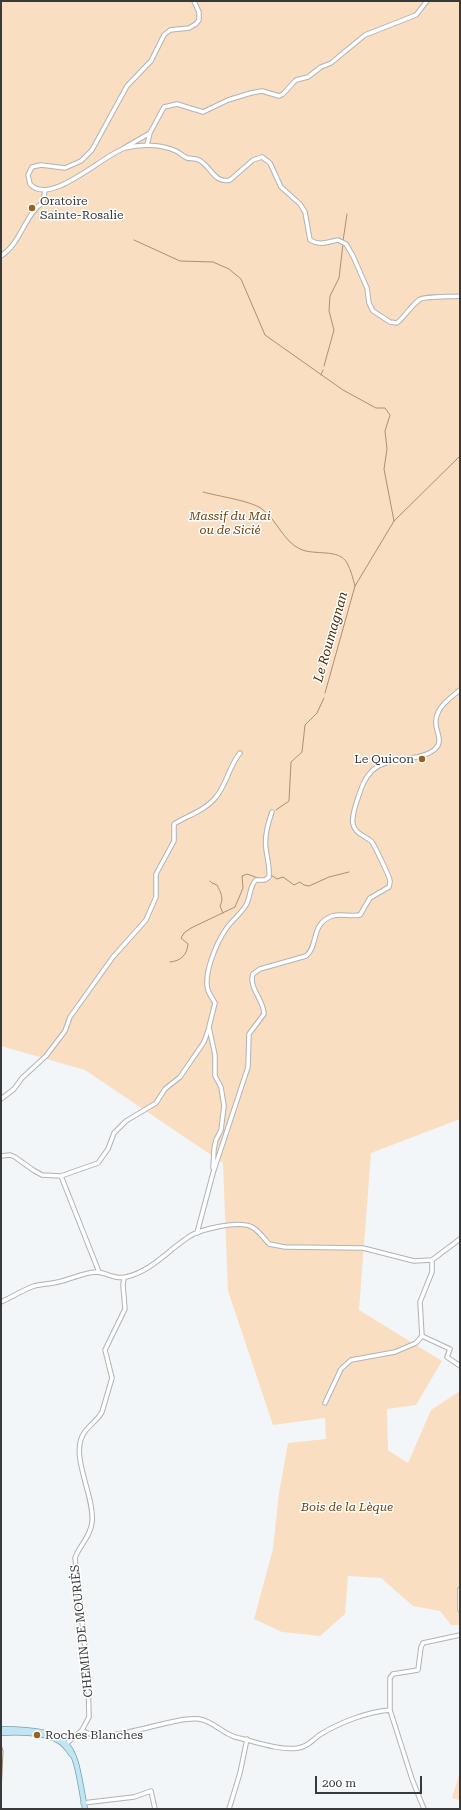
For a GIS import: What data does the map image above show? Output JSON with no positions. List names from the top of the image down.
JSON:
{
  "streets": {
    "street": ["CHEMIN DE MOURIÈS"]
  },
  "water": ["Le Roumagnan"],
  "parks": ["Massif du Mai ou de Sicié", "Bois de la Lèque"],
  "places": ["Oratoire Sainte-Rosalie", "Le Quicon", "Roches Blanches"],
  "scale_bar": "200 m"
}
